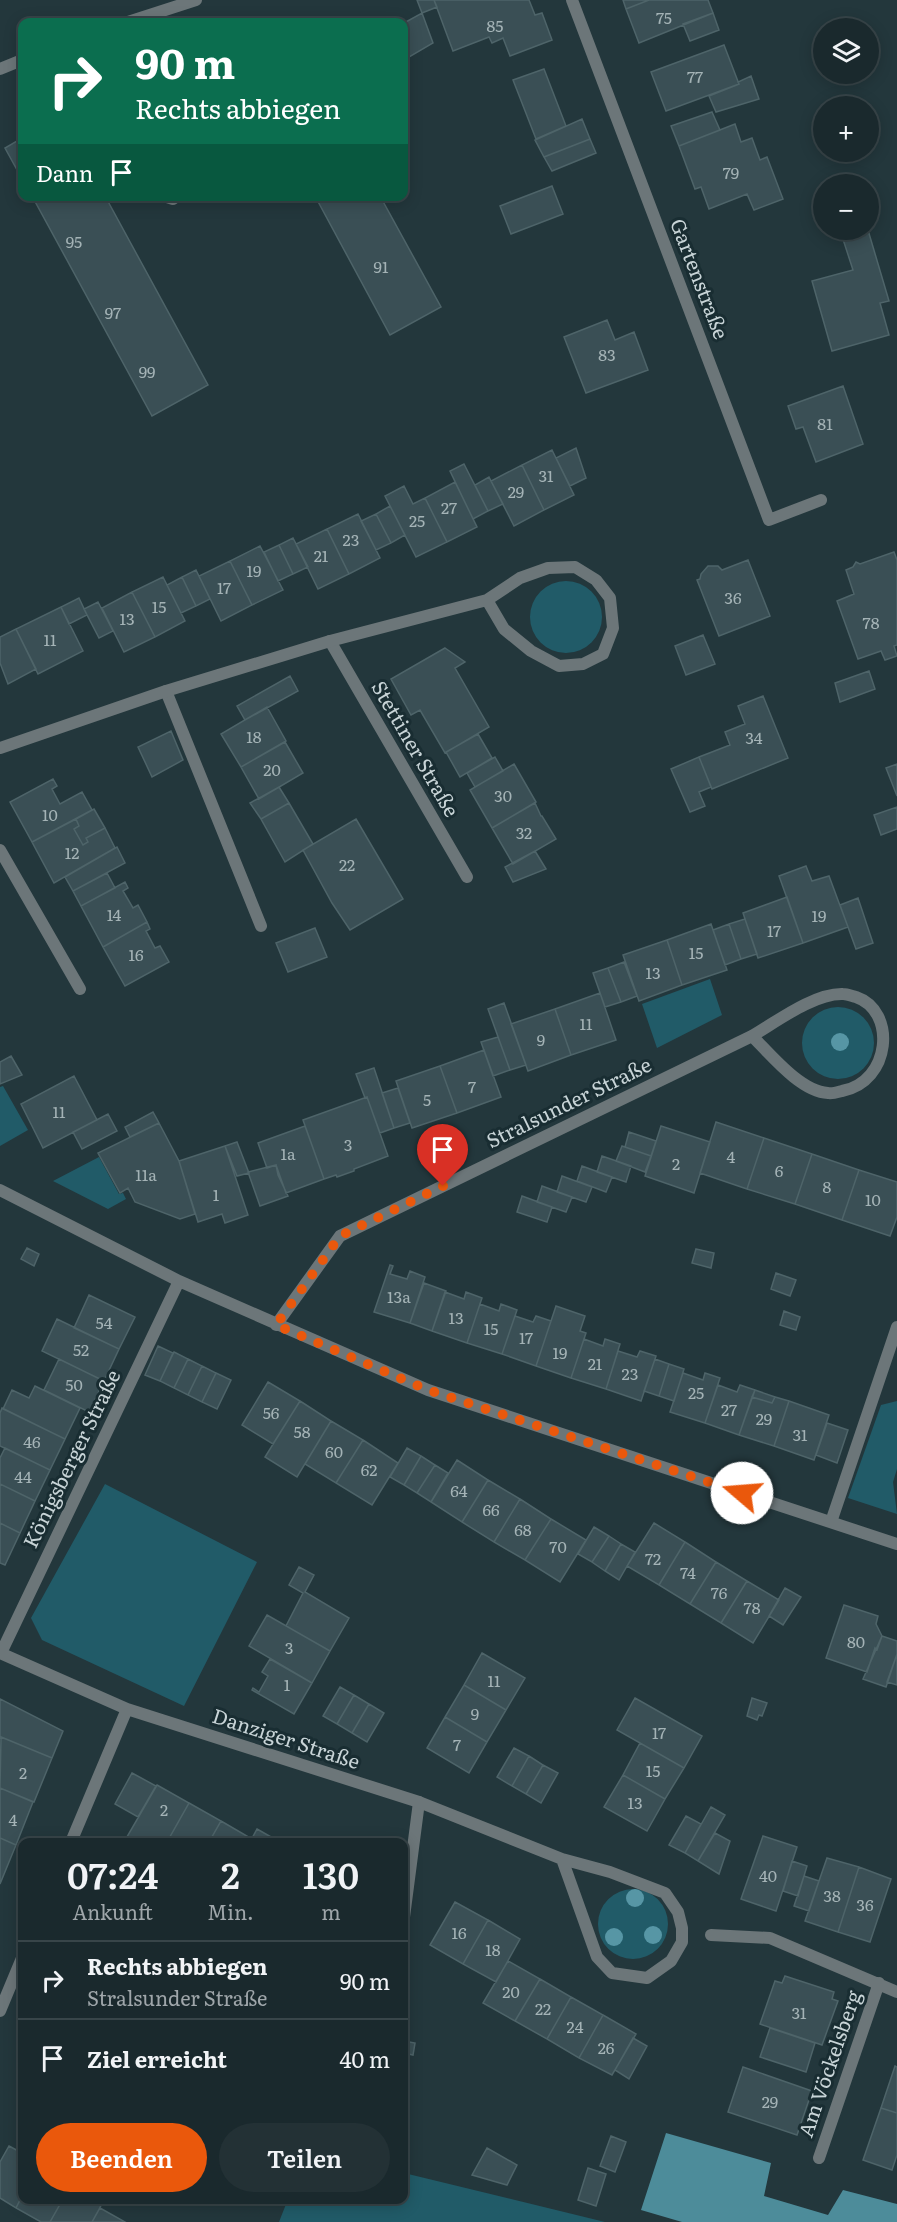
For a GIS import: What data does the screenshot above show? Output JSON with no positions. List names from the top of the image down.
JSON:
{
  "streets": {
    "street": [
      "Gartenstraße",
      "Stettiner Straße",
      "Stralsunder Straße",
      "Königsberger Straße",
      "Danziger Straße",
      "Am Vöckelsberg"
    ]
  },
  "crossings": [
    ["Königsberger Straße", "Danziger Straße"]
  ],
  "house_numbers": [
    "75",
    "85",
    "77",
    "79",
    "95",
    "91",
    "97",
    "83",
    "99",
    "81",
    "31",
    "29",
    "27",
    "25",
    "23",
    "21",
    "19",
    "17",
    "36",
    "15",
    "13",
    "78",
    "11",
    "18",
    "34",
    "20",
    "30",
    "10",
    "32",
    "12",
    "22",
    "14",
    "19",
    "17",
    "15",
    "16",
    "13",
    "11",
    "9",
    "7",
    "5",
    "11",
    "3",
    "1a",
    "4",
    "2",
    "6",
    "11a",
    "8",
    "1",
    "10",
    "13a",
    "13",
    "54",
    "15",
    "17",
    "52",
    "19",
    "21",
    "23",
    "50",
    "25",
    "27",
    "56",
    "29",
    "58",
    "31",
    "46",
    "60",
    "62",
    "44",
    "64",
    "66",
    "68",
    "70",
    "72",
    "74",
    "76",
    "78",
    "80",
    "3",
    "11",
    "1",
    "9",
    "17",
    "7",
    "15",
    "2",
    "13",
    "2",
    "4",
    "40",
    "38",
    "36",
    "16",
    "18",
    "20",
    "22",
    "31",
    "24",
    "26",
    "29"
  ],
  "page": {
    "map_buttons": ["+", "−"],
    "turn": ["90 m", "Rechts abbiegen"],
    "then": "Dann",
    "eta": [
      "07:24",
      "Ankunft",
      "2",
      "Min.",
      "130",
      "m"
    ],
    "list": [
      {
        "name": "Rechts abbiegen",
        "note": "Stralsunder Straße",
        "value": "90 m"
      },
      {
        "name": "Ziel erreicht",
        "value": "40 m"
      }
    ],
    "buttons": ["Beenden", "Teilen"]
  }
}
